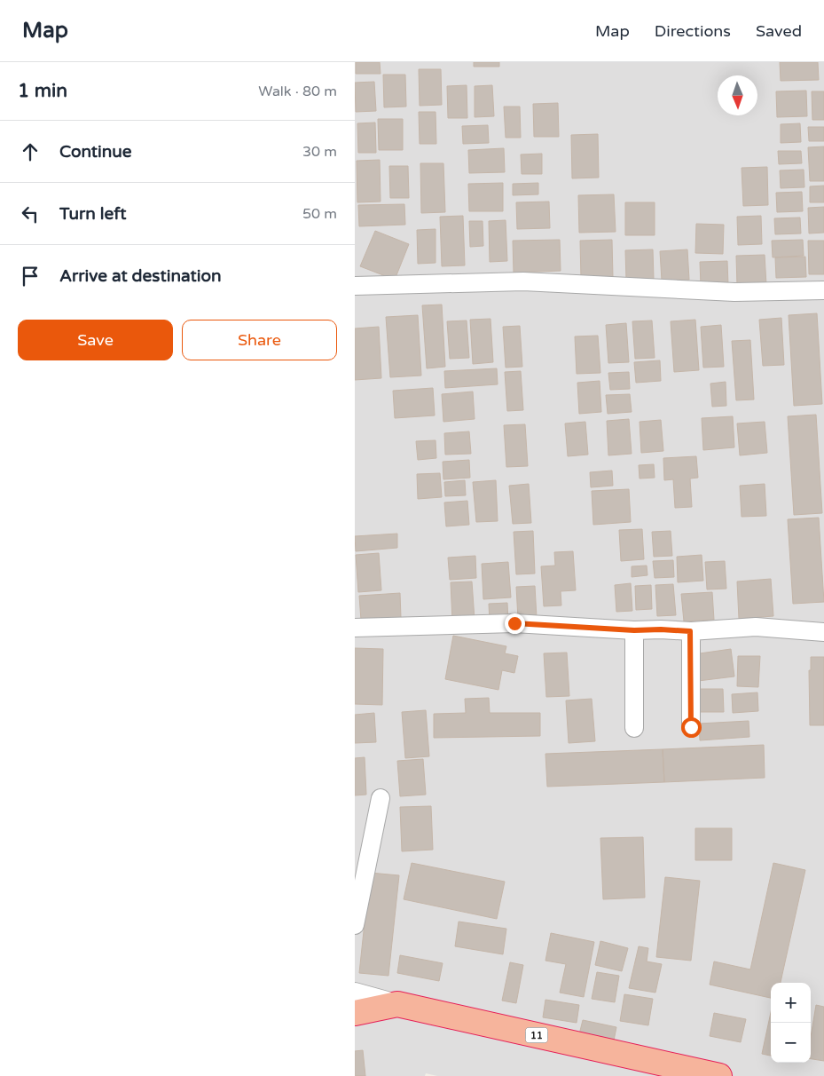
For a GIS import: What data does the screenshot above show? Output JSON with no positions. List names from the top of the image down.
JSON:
{
  "streets": {
    "highway": ["11"]
  },
  "north": "bottom",
  "page": {
    "header": "Map",
    "nav": ["Map", "Directions", "Saved"],
    "heading": ["1 min", "Walk · 80 m"],
    "list": [
      ["Continue", "30 m"],
      ["Turn left", "50 m"],
      "Arrive at destination"
    ],
    "buttons": ["Save", "Share"],
    "map_buttons": ["+", "−"]
  }
}
